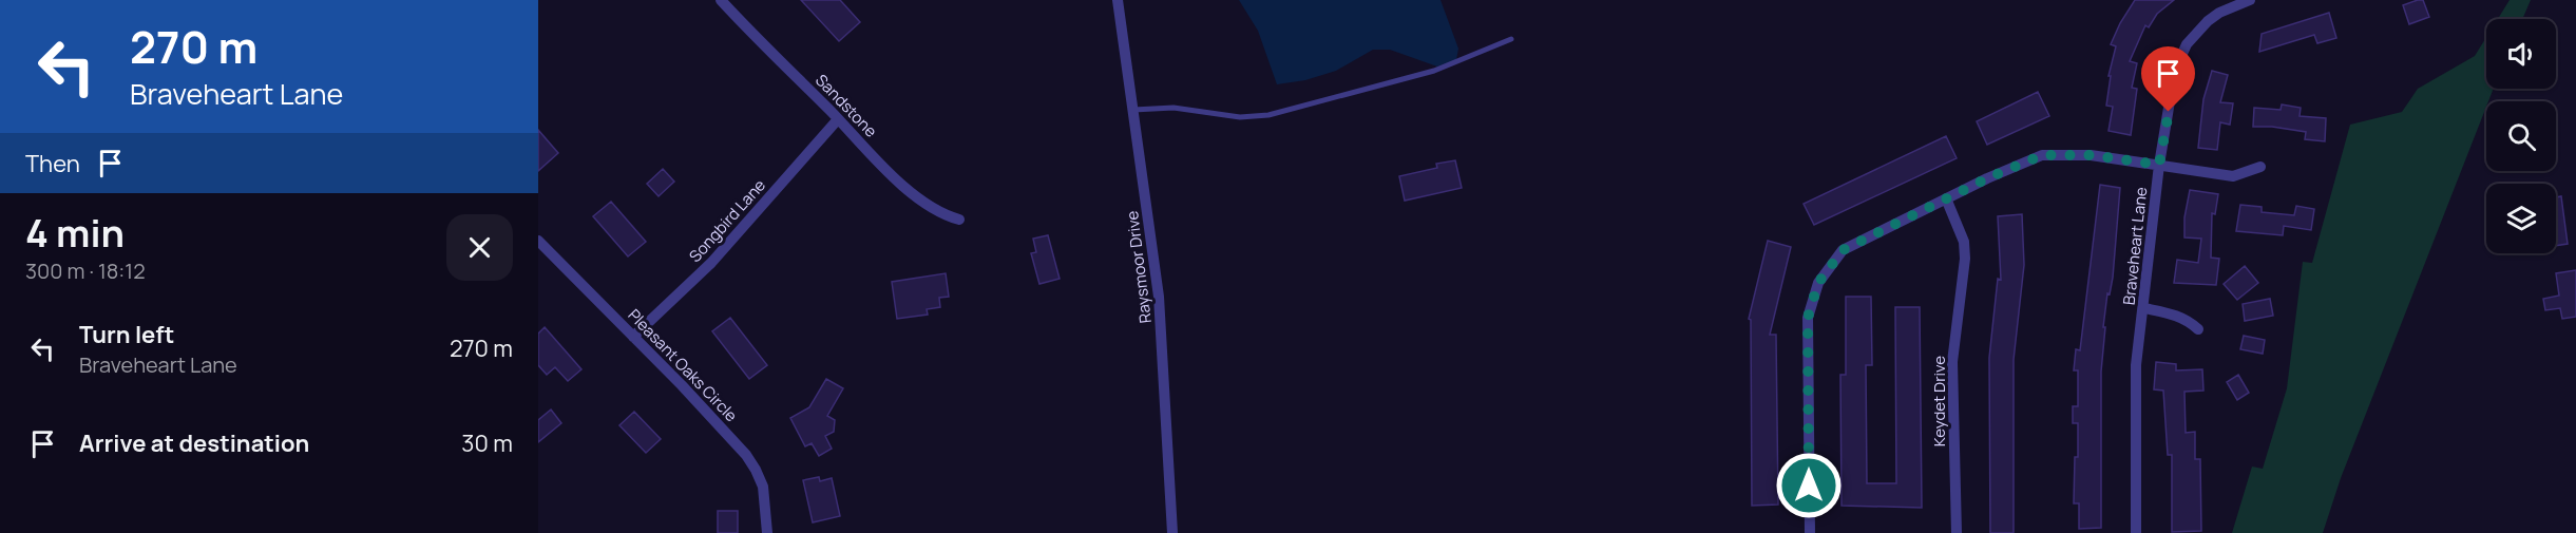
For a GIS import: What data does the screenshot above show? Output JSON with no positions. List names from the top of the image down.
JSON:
{
  "streets": {
    "street": [
      "Sandstone",
      "Songbird Lane",
      "Braveheart Lane",
      "Raysmoor Drive",
      "Pleasant Oaks Circle",
      "Keydet Drive"
    ]
  },
  "crossings": [
    ["Sandstone", "Songbird Lane"],
    ["Songbird Lane", "Pleasant Oaks Circle"]
  ],
  "page": {
    "turn": ["270 m", "Braveheart Lane"],
    "then": "Then",
    "heading": ["4 min", "300 m · 18:12"],
    "list": [
      {
        "name": "Turn left",
        "note": "Braveheart Lane",
        "value": "270 m"
      },
      {
        "name": "Arrive at destination",
        "value": "30 m"
      }
    ]
  }
}
